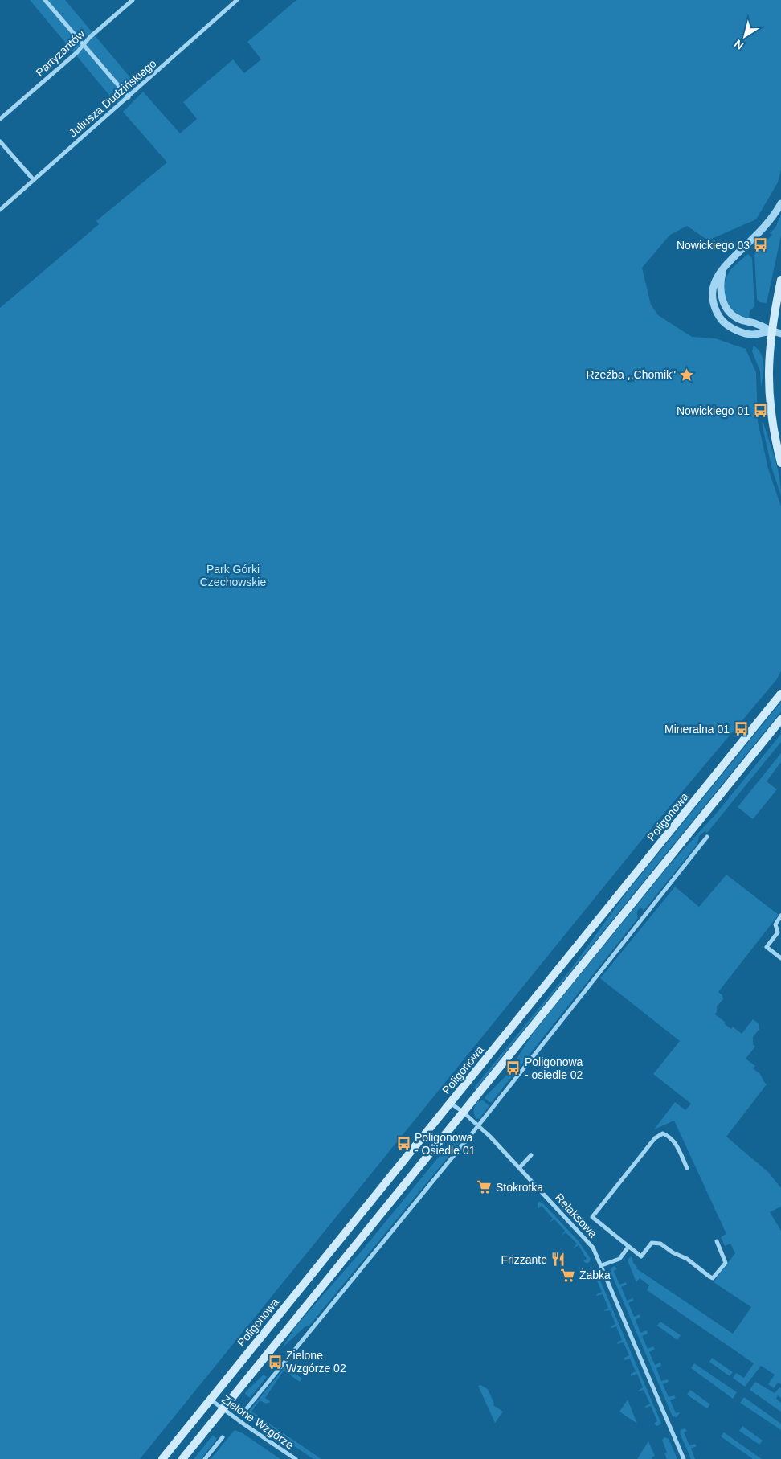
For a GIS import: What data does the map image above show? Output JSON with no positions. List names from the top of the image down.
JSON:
{
  "streets": {
    "main road": ["Poligonowa"],
    "street": [
      "Partyzantów",
      "Juliusza Dudzińskiego",
      "Relaksowa",
      "Zielone Wzgórze"
    ]
  },
  "crossings": [
    ["Poligonowa", "Relaksowa"],
    ["Poligonowa", "Zielone Wzgórze"]
  ],
  "parks": ["Park Górki Czechowskie"],
  "places": {
    "bus stop": [
      "Nowickiego 03",
      "Nowickiego 01",
      "Mineralna 01",
      "Poligonowa - osiedle 02",
      "Poligonowa - Osiedle 01",
      "Zielone Wzgórze 02"
    ],
    "place": ["Rzeźba ,,Chomik\""],
    "supermarket": ["Stokrotka", "Żabka"],
    "restaurant": ["Frizzante"]
  },
  "north": "bottom left"
}
